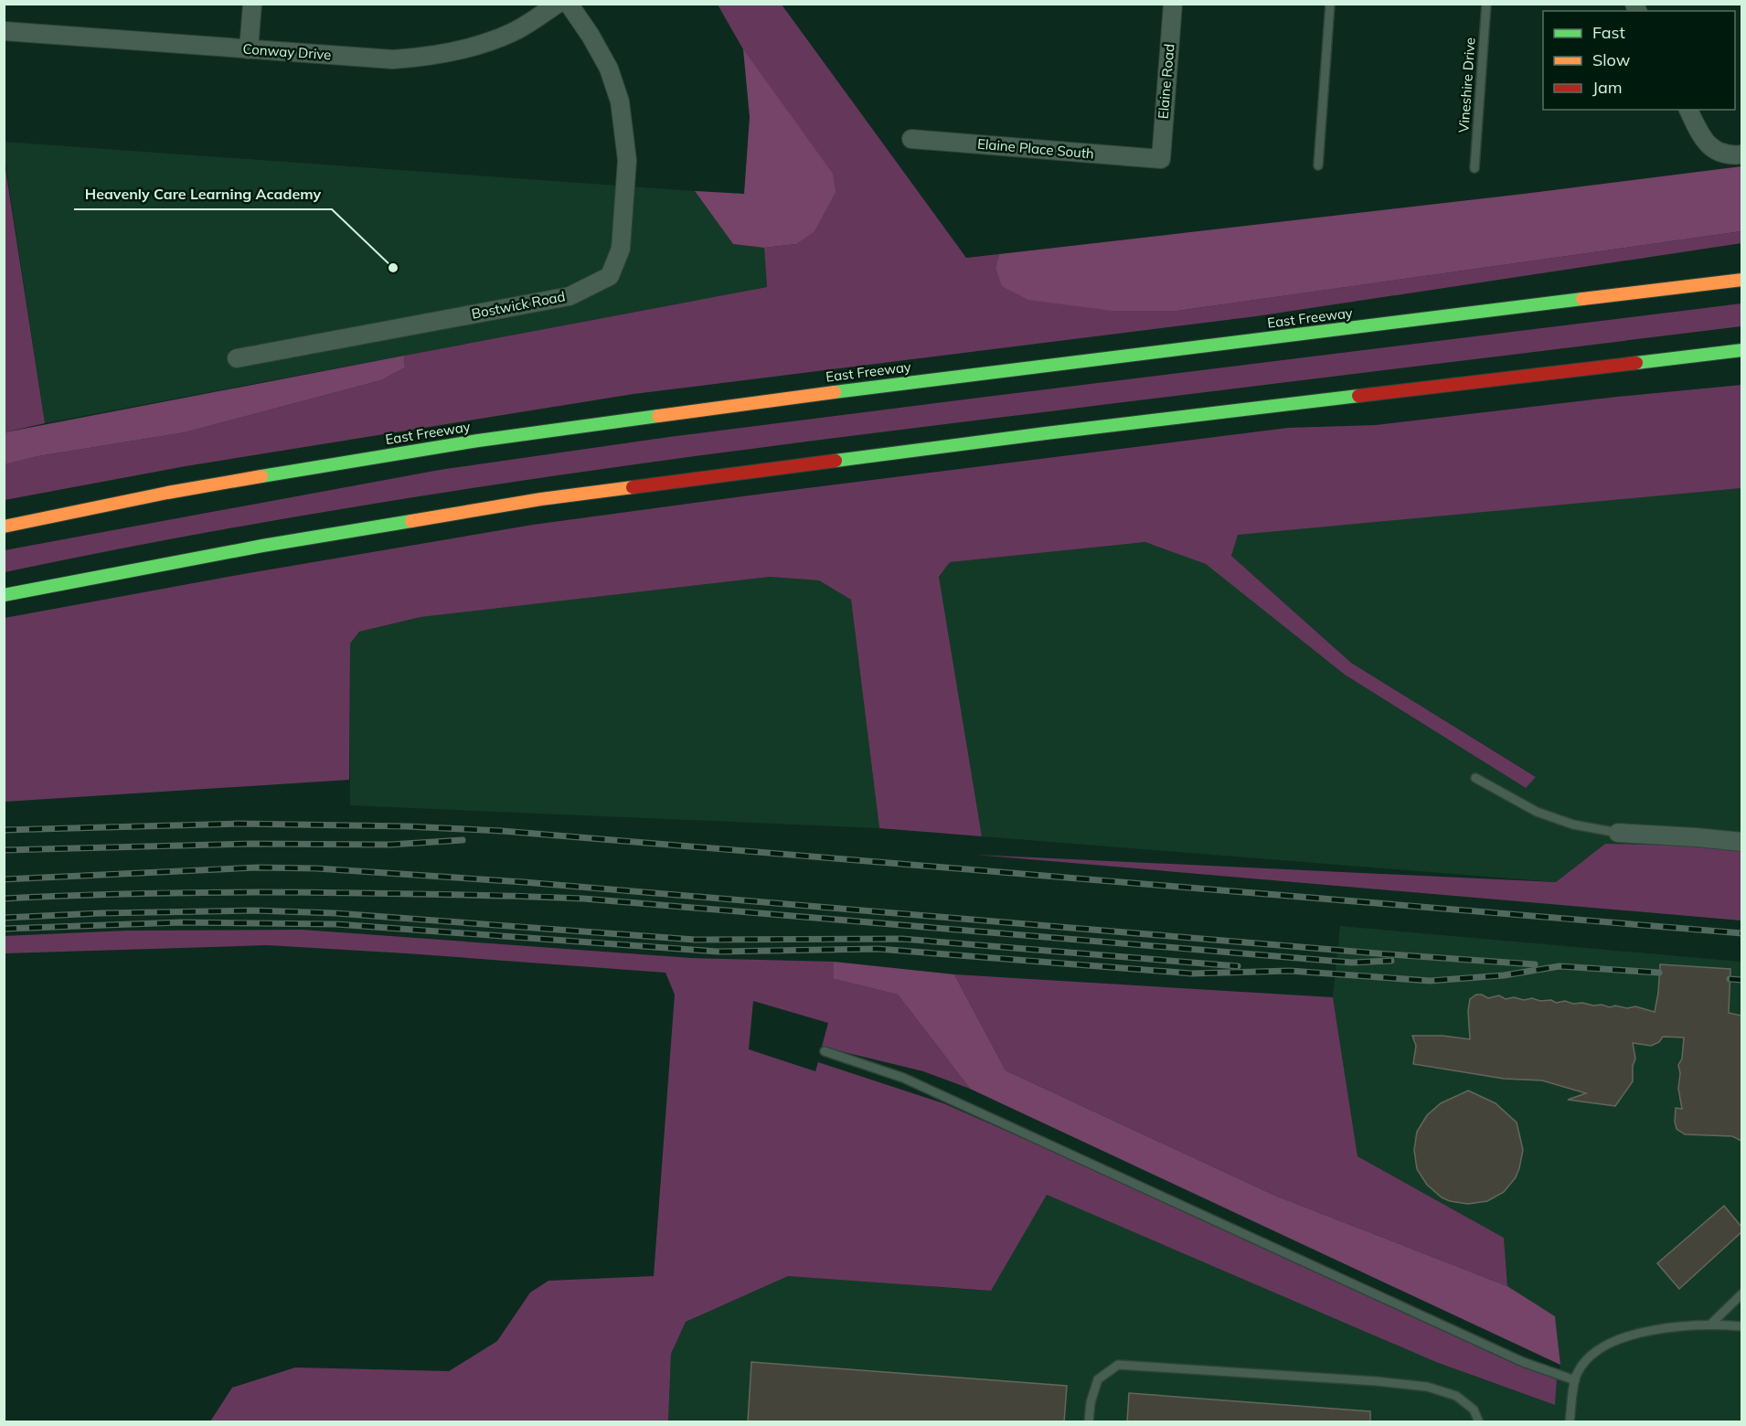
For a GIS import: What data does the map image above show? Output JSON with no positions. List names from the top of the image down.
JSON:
{
  "streets": {
    "highway": ["East Freeway"],
    "street": [
      "Conway Drive",
      "Elaine Road",
      "Elaine Place South",
      "Bostwick Road"
    ],
    "lane": ["Vineshire Drive"]
  },
  "crossings": [
    ["Elaine Road", "Elaine Place South"]
  ],
  "places": ["Heavenly Care Learning Academy"],
  "legend": ["Fast", "Slow", "Jam"]
}
